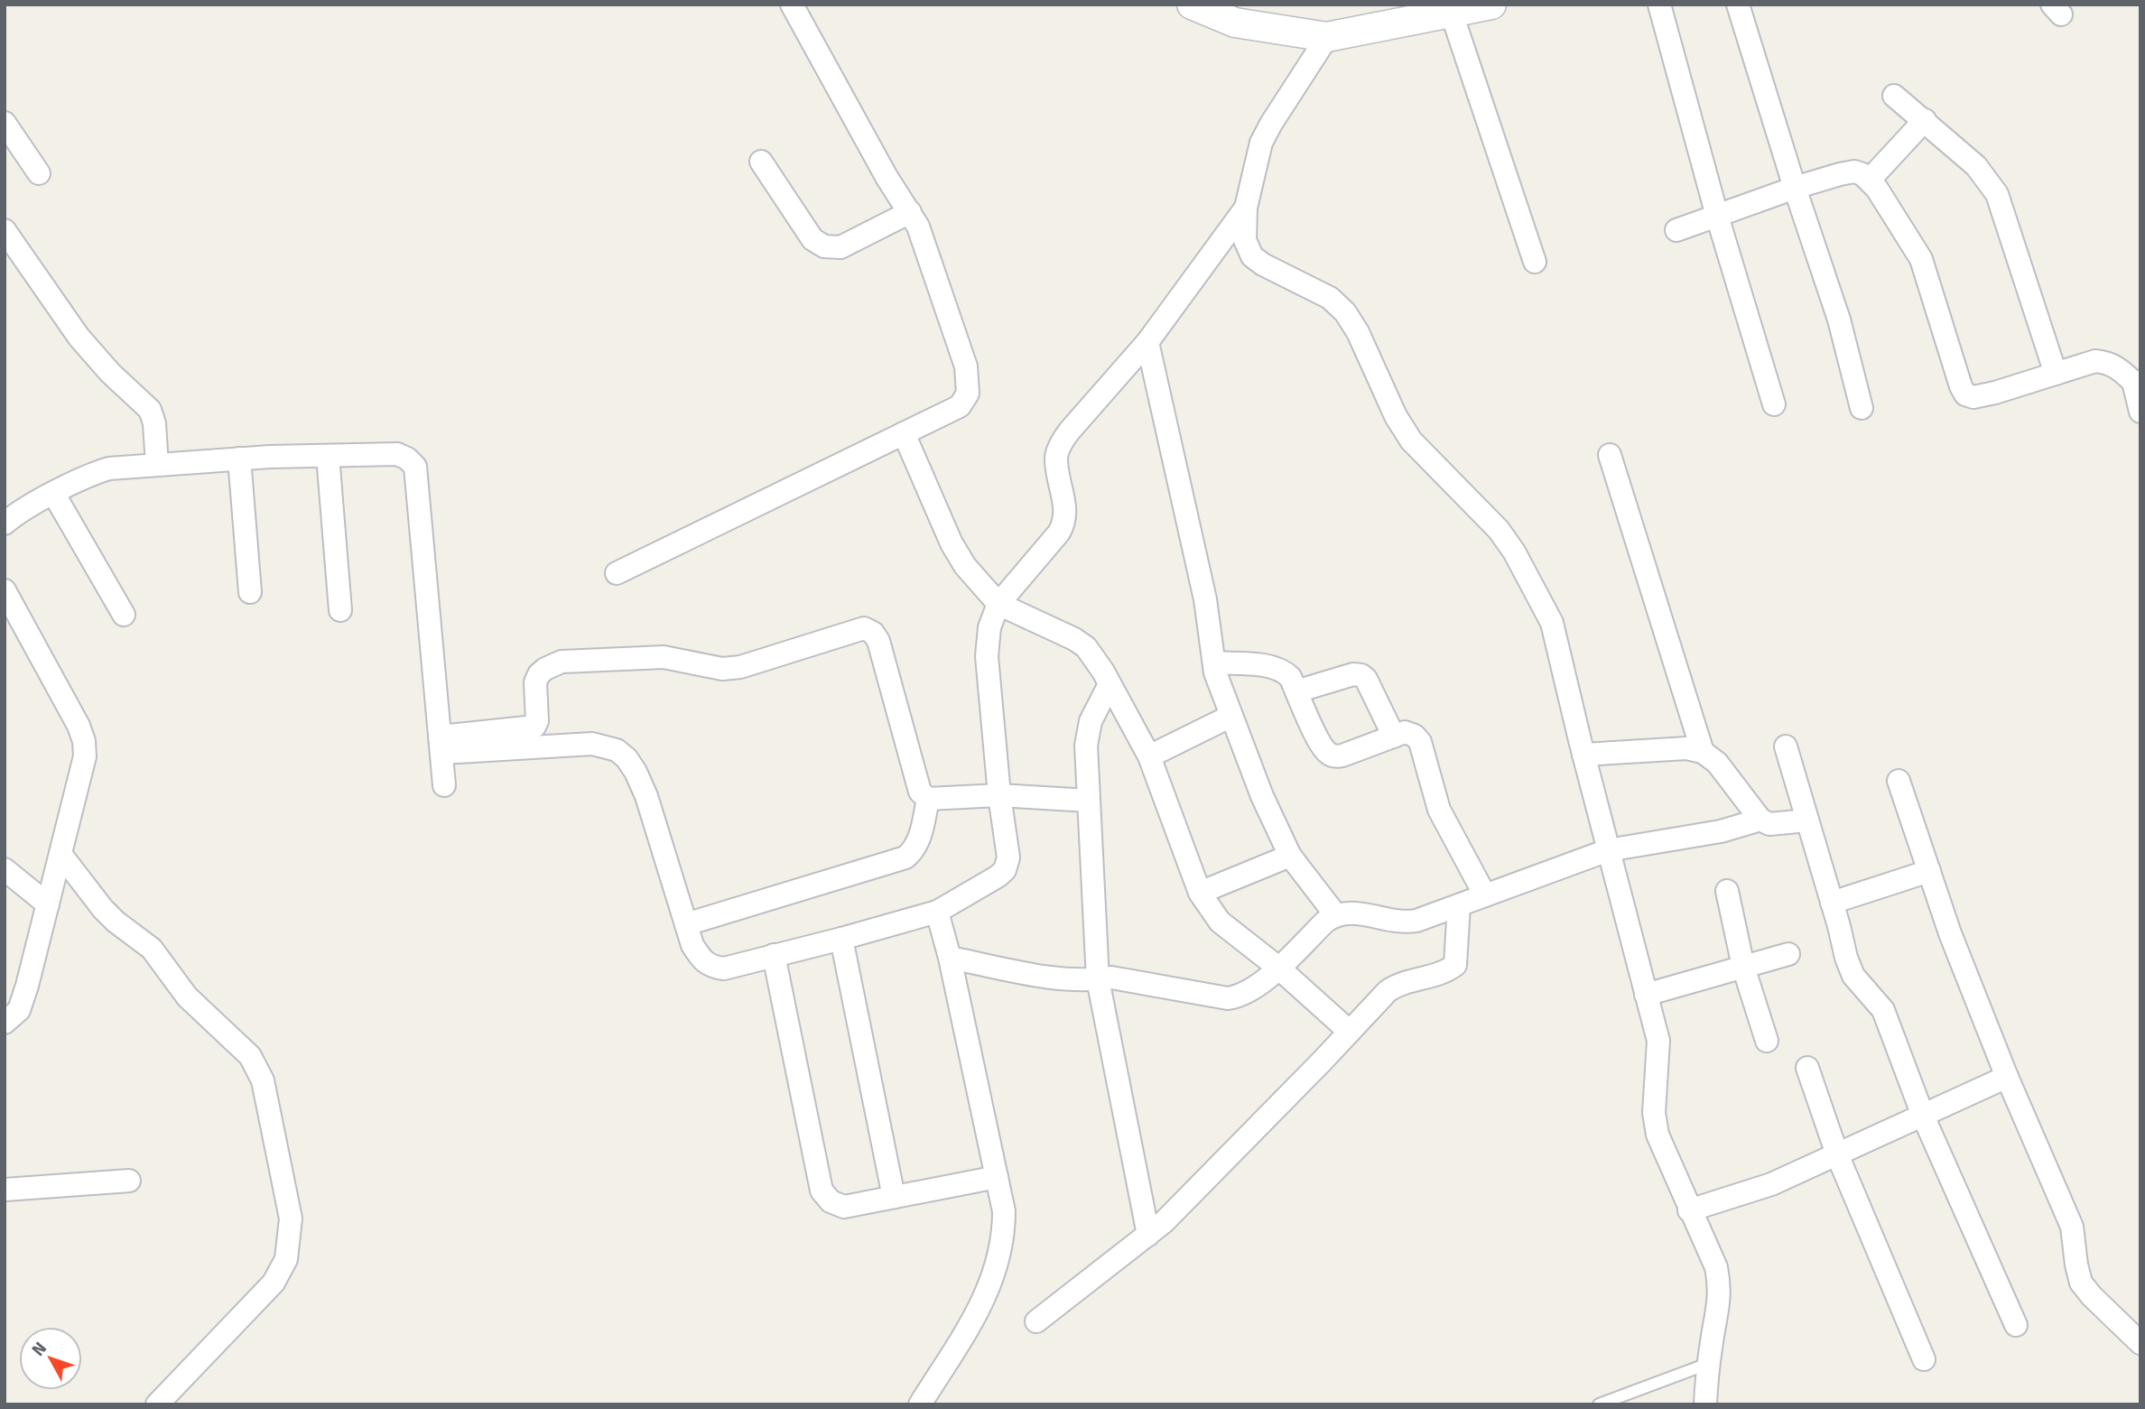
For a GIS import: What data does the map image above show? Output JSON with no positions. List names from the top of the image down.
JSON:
{
  "north": "top left"
}
